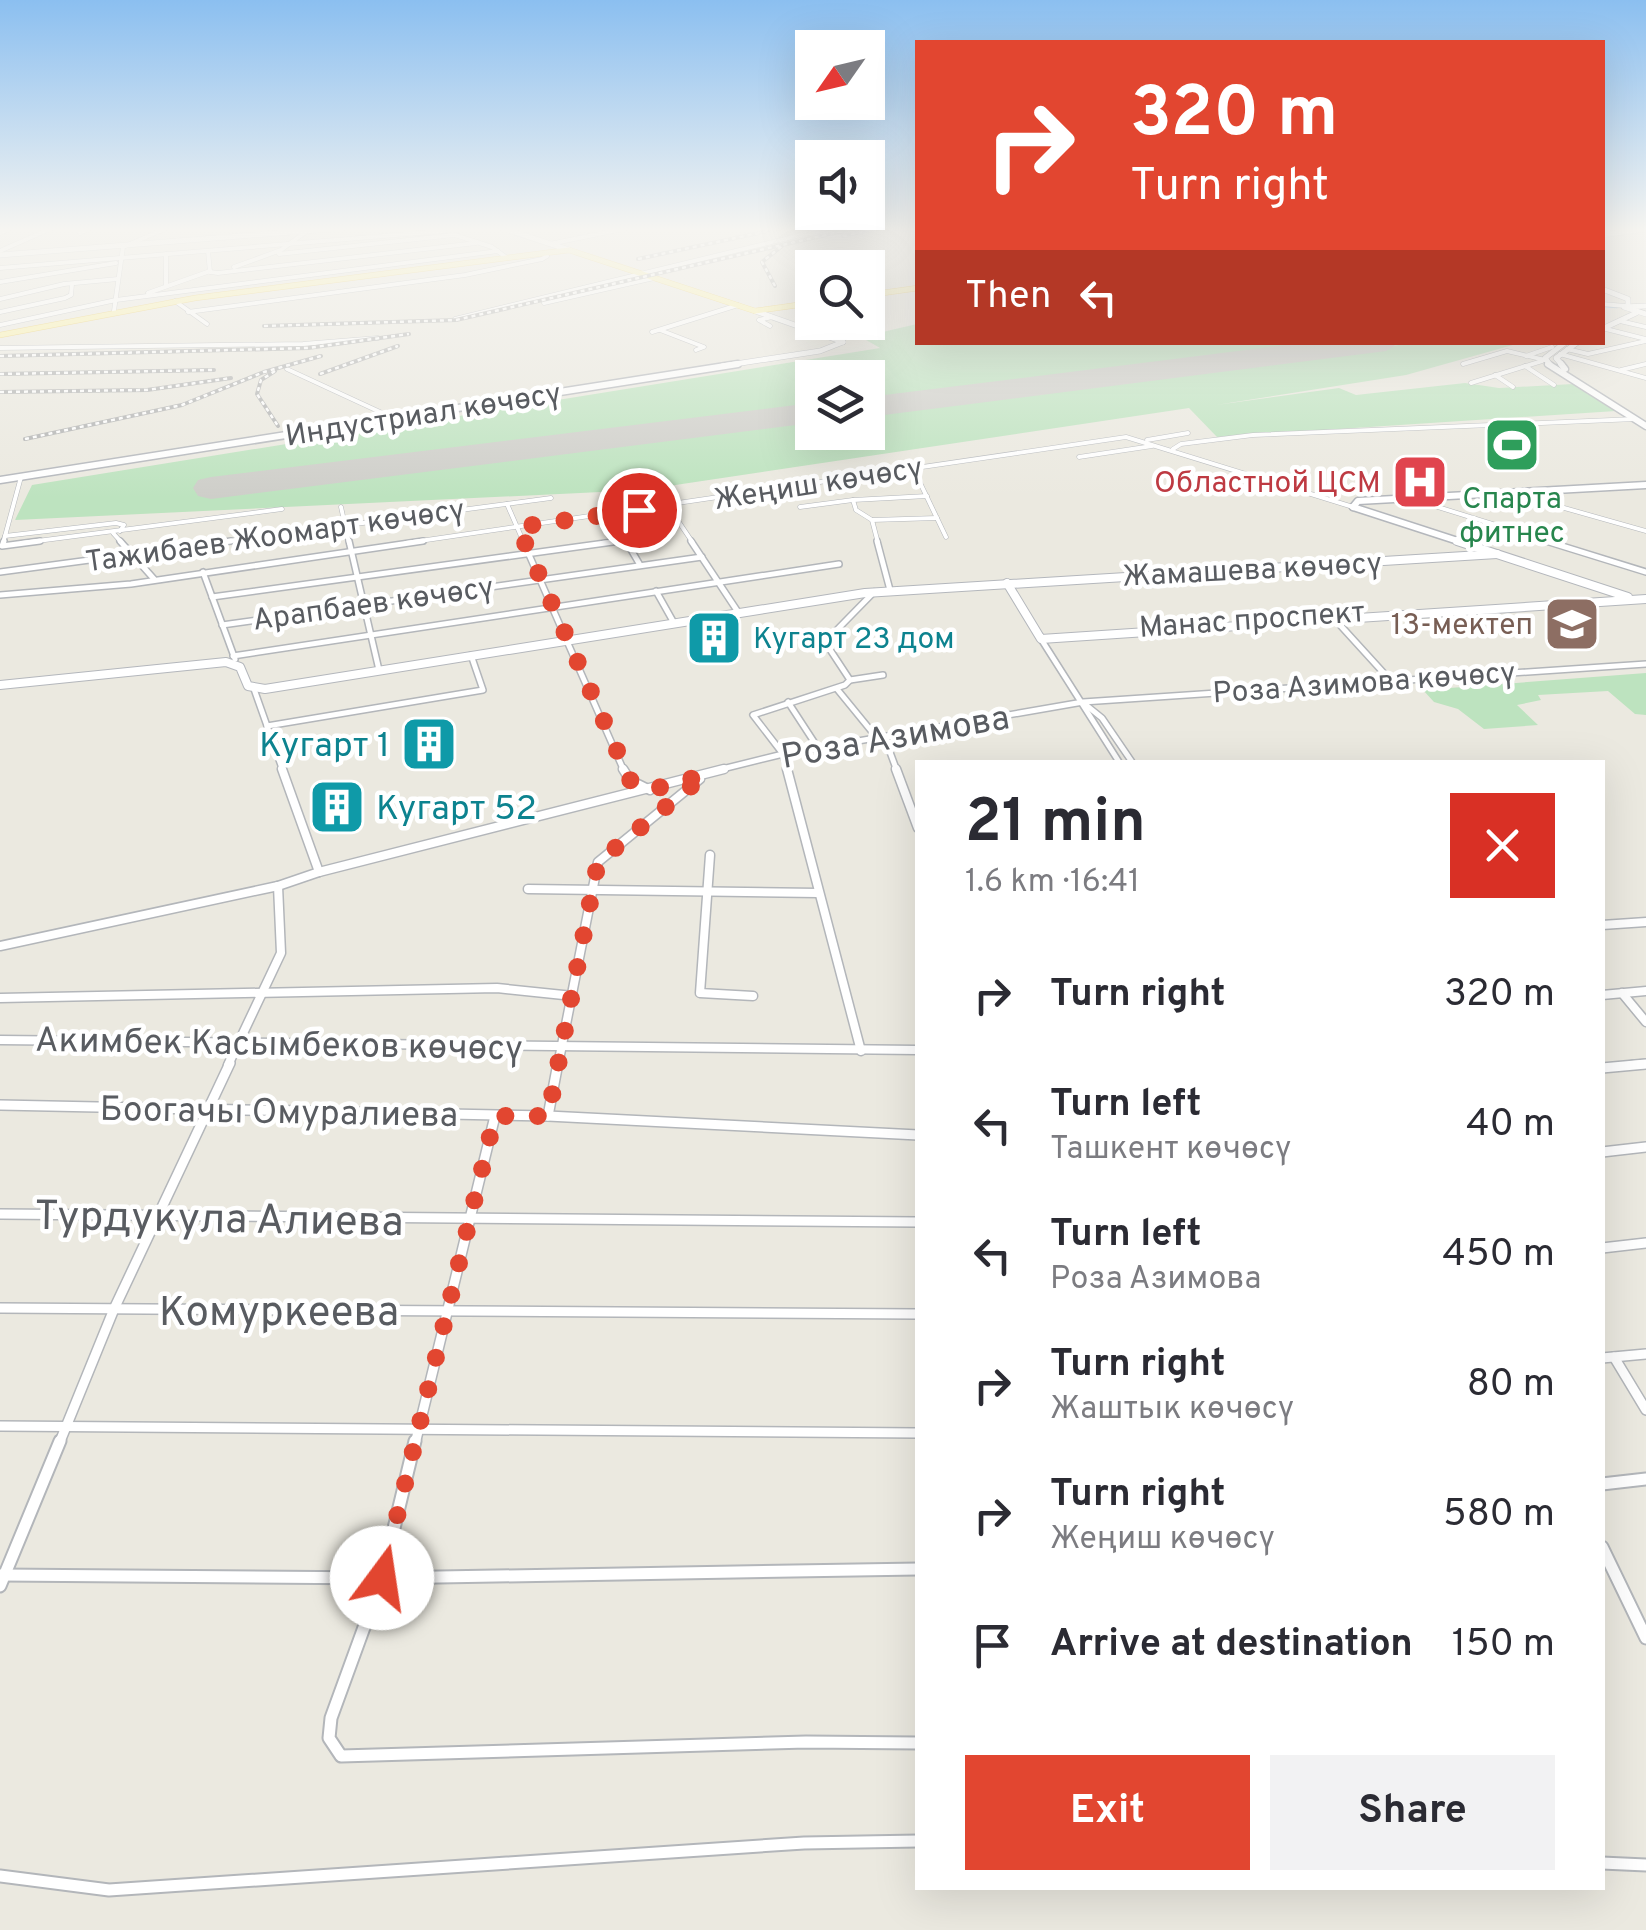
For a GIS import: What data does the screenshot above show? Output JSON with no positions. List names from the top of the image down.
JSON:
{
  "streets": {
    "main road": ["Индустриал көчөсү", "Жамашева көчөсү"],
    "street": [
      "Жеңиш көчөсү",
      "Тажибаев Жоомарт көчөсү",
      "Арапбаев көчөсү",
      "Роза Азимова көчөсү",
      "Роза Азимова",
      "Акимбек Касымбеков көчөсү",
      "Боогачы Омуралиева",
      "Турдукула Алиева",
      "Комуркеева"
    ]
  },
  "crossings": [
    ["Роза Азимова көчөсү", "Роза Азимова"]
  ],
  "places": {
    "sports": ["Спарта фитнес"],
    "hospital": ["Областной ЦСМ"],
    "school or university": ["13-мектеп"],
    "building": ["Кугарт 23 дом", "Кугарт 1", "Кугарт 52"]
  },
  "north": "bottom left",
  "page": {
    "turn": ["320 m", "Turn right"],
    "then": "Then",
    "heading": ["21 min", "1.6 km · 16:41"],
    "list": [
      {
        "name": "Turn right",
        "value": "320 m"
      },
      {
        "name": "Turn left",
        "note": "Ташкент көчөсү",
        "value": "40 m"
      },
      {
        "name": "Turn left",
        "note": "Роза Азимова",
        "value": "450 m"
      },
      {
        "name": "Turn right",
        "note": "Жаштык көчөсү",
        "value": "80 m"
      },
      {
        "name": "Turn right",
        "note": "Жеңиш көчөсү",
        "value": "580 m"
      },
      {
        "name": "Arrive at destination",
        "value": "150 m"
      }
    ],
    "buttons": ["Exit", "Share"]
  }
}
